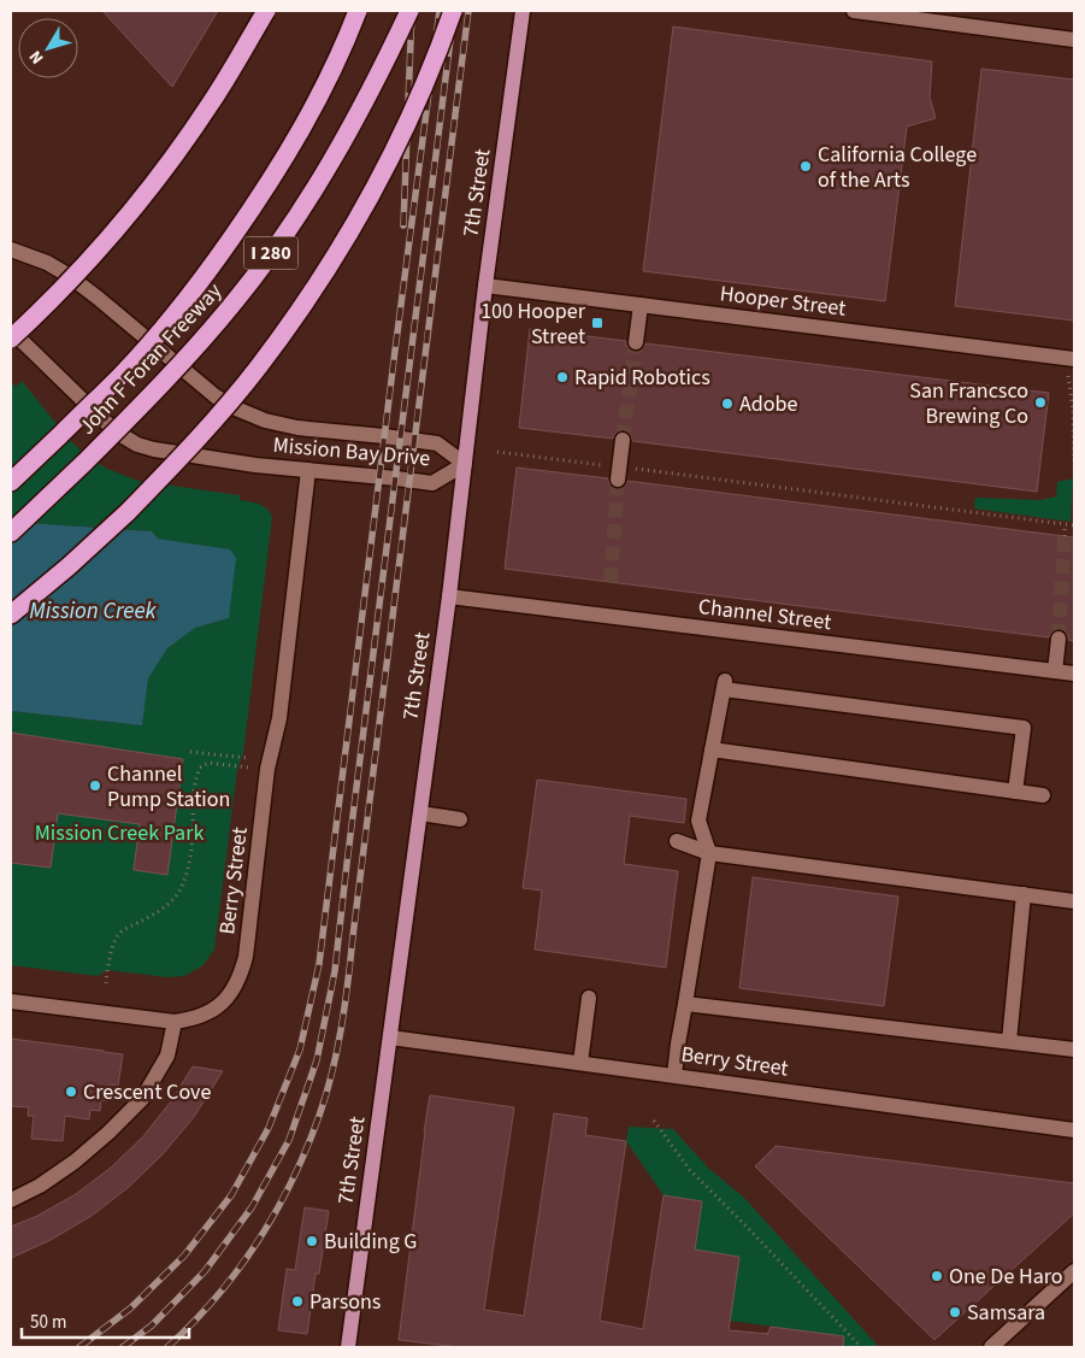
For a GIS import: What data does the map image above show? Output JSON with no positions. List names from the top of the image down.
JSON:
{
  "streets": {
    "highway": ["I 280", "John F Foran Freeway"],
    "main road": ["7th Street"],
    "street": [
      "Hooper Street",
      "Mission Bay Drive",
      "Channel Street",
      "Berry Street"
    ]
  },
  "crossings": [
    ["7th Street", "Hooper Street"],
    ["7th Street", "Mission Bay Drive"],
    ["7th Street", "Channel Street"],
    ["7th Street", "Berry Street"],
    ["Mission Bay Drive", "Berry Street"]
  ],
  "water": ["Mission Creek"],
  "parks": ["Mission Creek Park"],
  "places": {
    "other": [
      "California College of the Arts",
      "Rapid Robotics",
      "San Francsco Brewing Co",
      "Adobe",
      "Channel Pump Station",
      "Crescent Cove",
      "Building G",
      "One De Haro",
      "Parsons",
      "Samsara"
    ],
    "transit": ["100 Hooper Street"]
  },
  "scale_bar": "50 m",
  "north": "bottom left"
}
